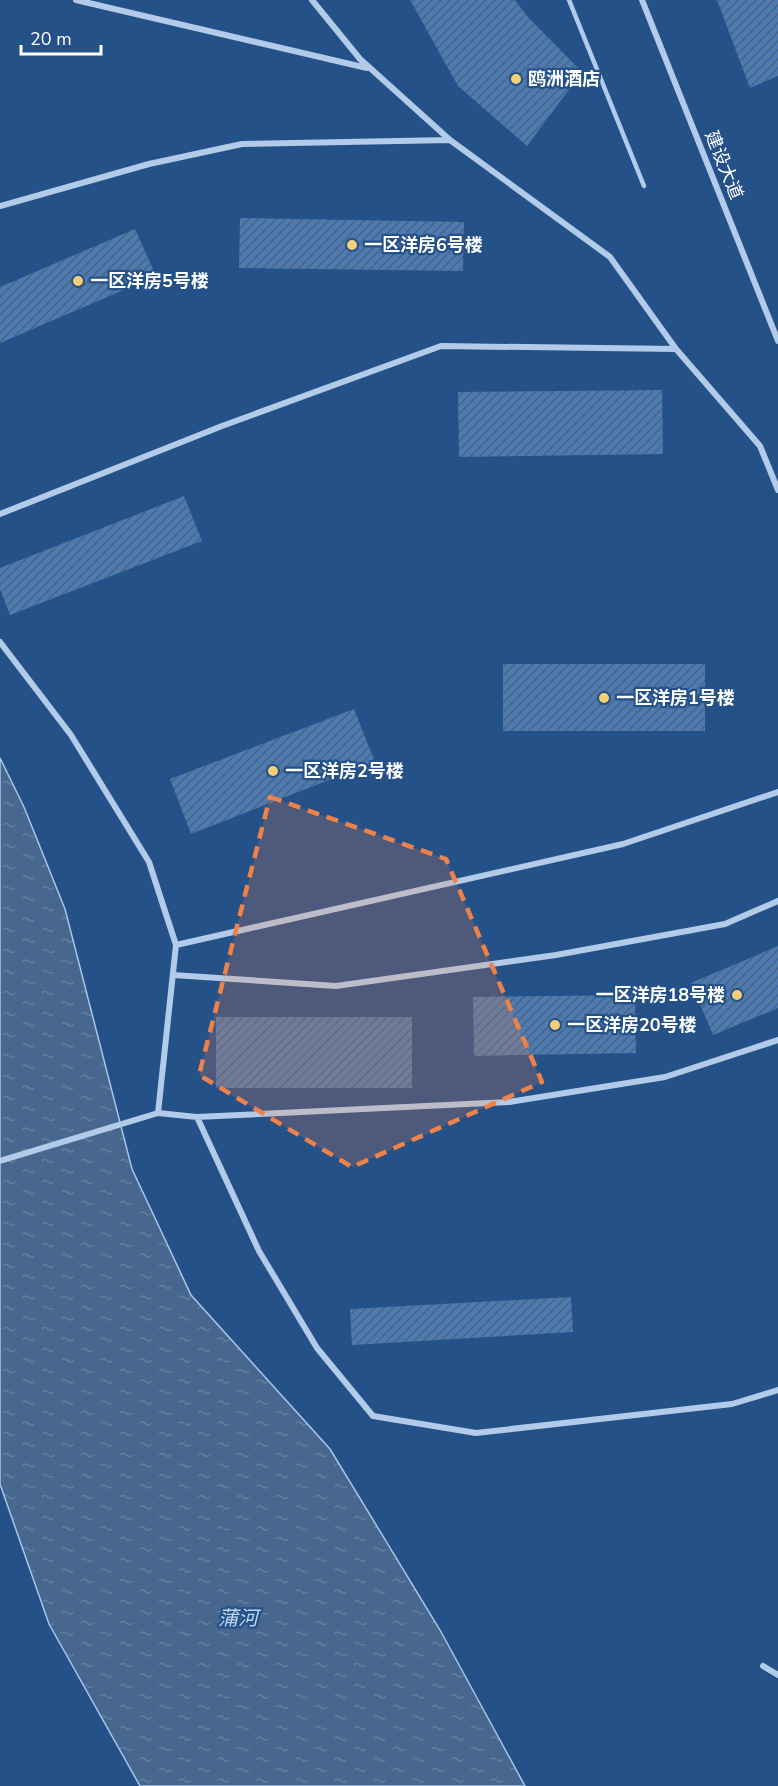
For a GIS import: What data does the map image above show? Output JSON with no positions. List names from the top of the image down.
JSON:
{
  "streets": {
    "street": ["建设大道"]
  },
  "water": ["蒲河"],
  "places": [
    "鸥洲酒店",
    "一区洋房6号楼",
    "一区洋房5号楼",
    "一区洋房1号楼",
    "一区洋房2号楼",
    "一区洋房18号楼",
    "一区洋房20号楼"
  ],
  "scale_bar": "20 m"
}
